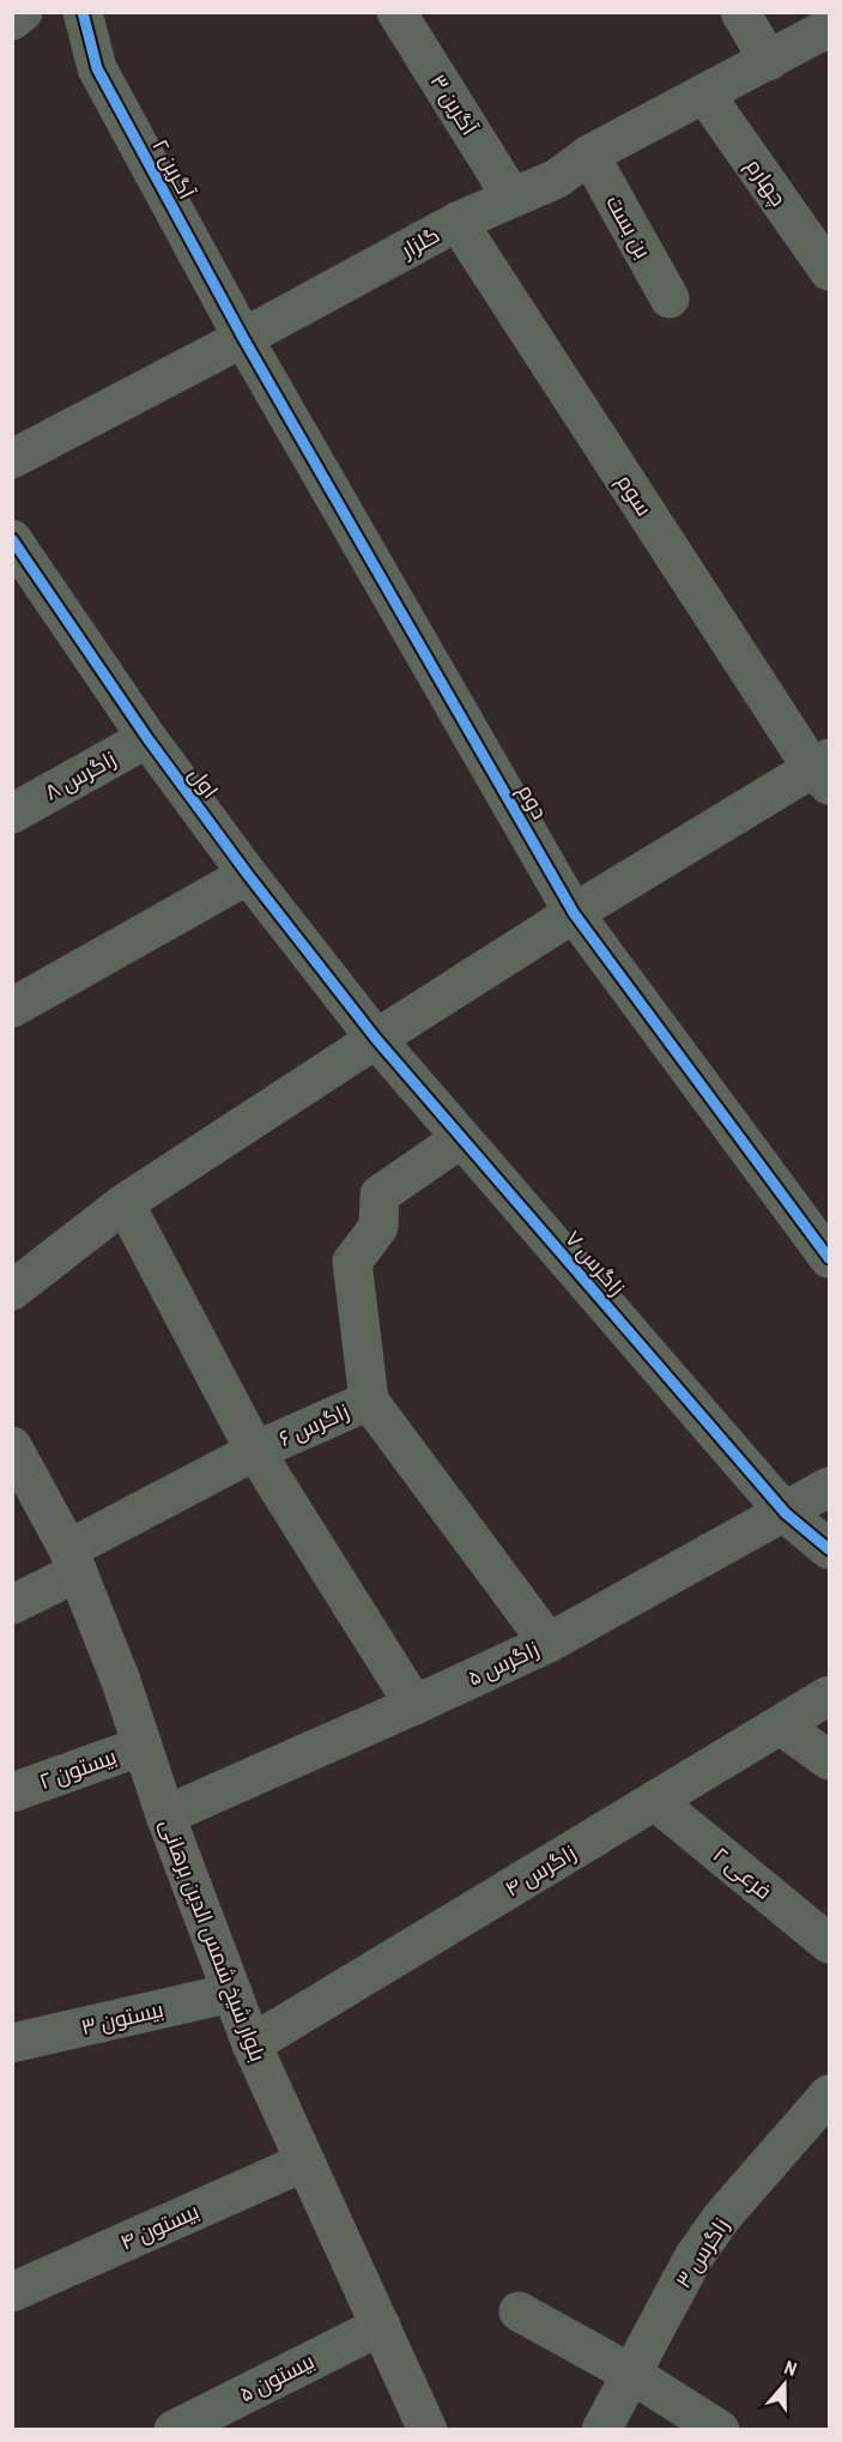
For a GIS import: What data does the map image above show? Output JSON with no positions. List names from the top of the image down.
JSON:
{
  "streets": {
    "main road": ["بلوار شیخ شمس الدین برهانی"],
    "street": [
      "آگرین ۳",
      "آگرین ۲",
      "چهارم",
      "بن بست",
      "گلزار",
      "سوم",
      "زاگرس ۸",
      "اول",
      "دوم",
      "زاگرس ۷",
      "زاگرس ۶",
      "زاگرس ۵",
      "بیستون ۲",
      "۴ زاگرس",
      "فرعی ۲",
      "بیستون ۳",
      "بیستون ۴",
      "زاگرس ۳",
      "بیستون ۵"
    ]
  },
  "crossings": [
    ["آگرین ۳", "گلزار"],
    ["آگرین ۲", "گلزار"],
    ["آگرین ۲", "دوم"],
    ["چهارم", "گلزار"],
    ["بن بست", "گلزار"],
    ["گلزار", "سوم"],
    ["گلزار", "دوم"],
    ["زاگرس ۸", "اول"],
    ["اول", "زاگرس ۷"],
    ["زاگرس ۷", "زاگرس ۵"],
    ["زاگرس ۶", "زاگرس ۵"],
    ["زاگرس ۶", "بلوار شیخ شمس الدین برهانی"],
    ["زاگرس ۵", "بلوار شیخ شمس الدین برهانی"],
    ["بیستون ۲", "بلوار شیخ شمس الدین برهانی"],
    ["۴ زاگرس", "فرعی ۲"],
    ["۴ زاگرس", "بلوار شیخ شمس الدین برهانی"],
    ["بلوار شیخ شمس الدین برهانی", "بیستون ۳"],
    ["بلوار شیخ شمس الدین برهانی", "بیستون ۴"],
    ["بلوار شیخ شمس الدین برهانی", "بیستون ۵"]
  ],
  "north": "top"
}
